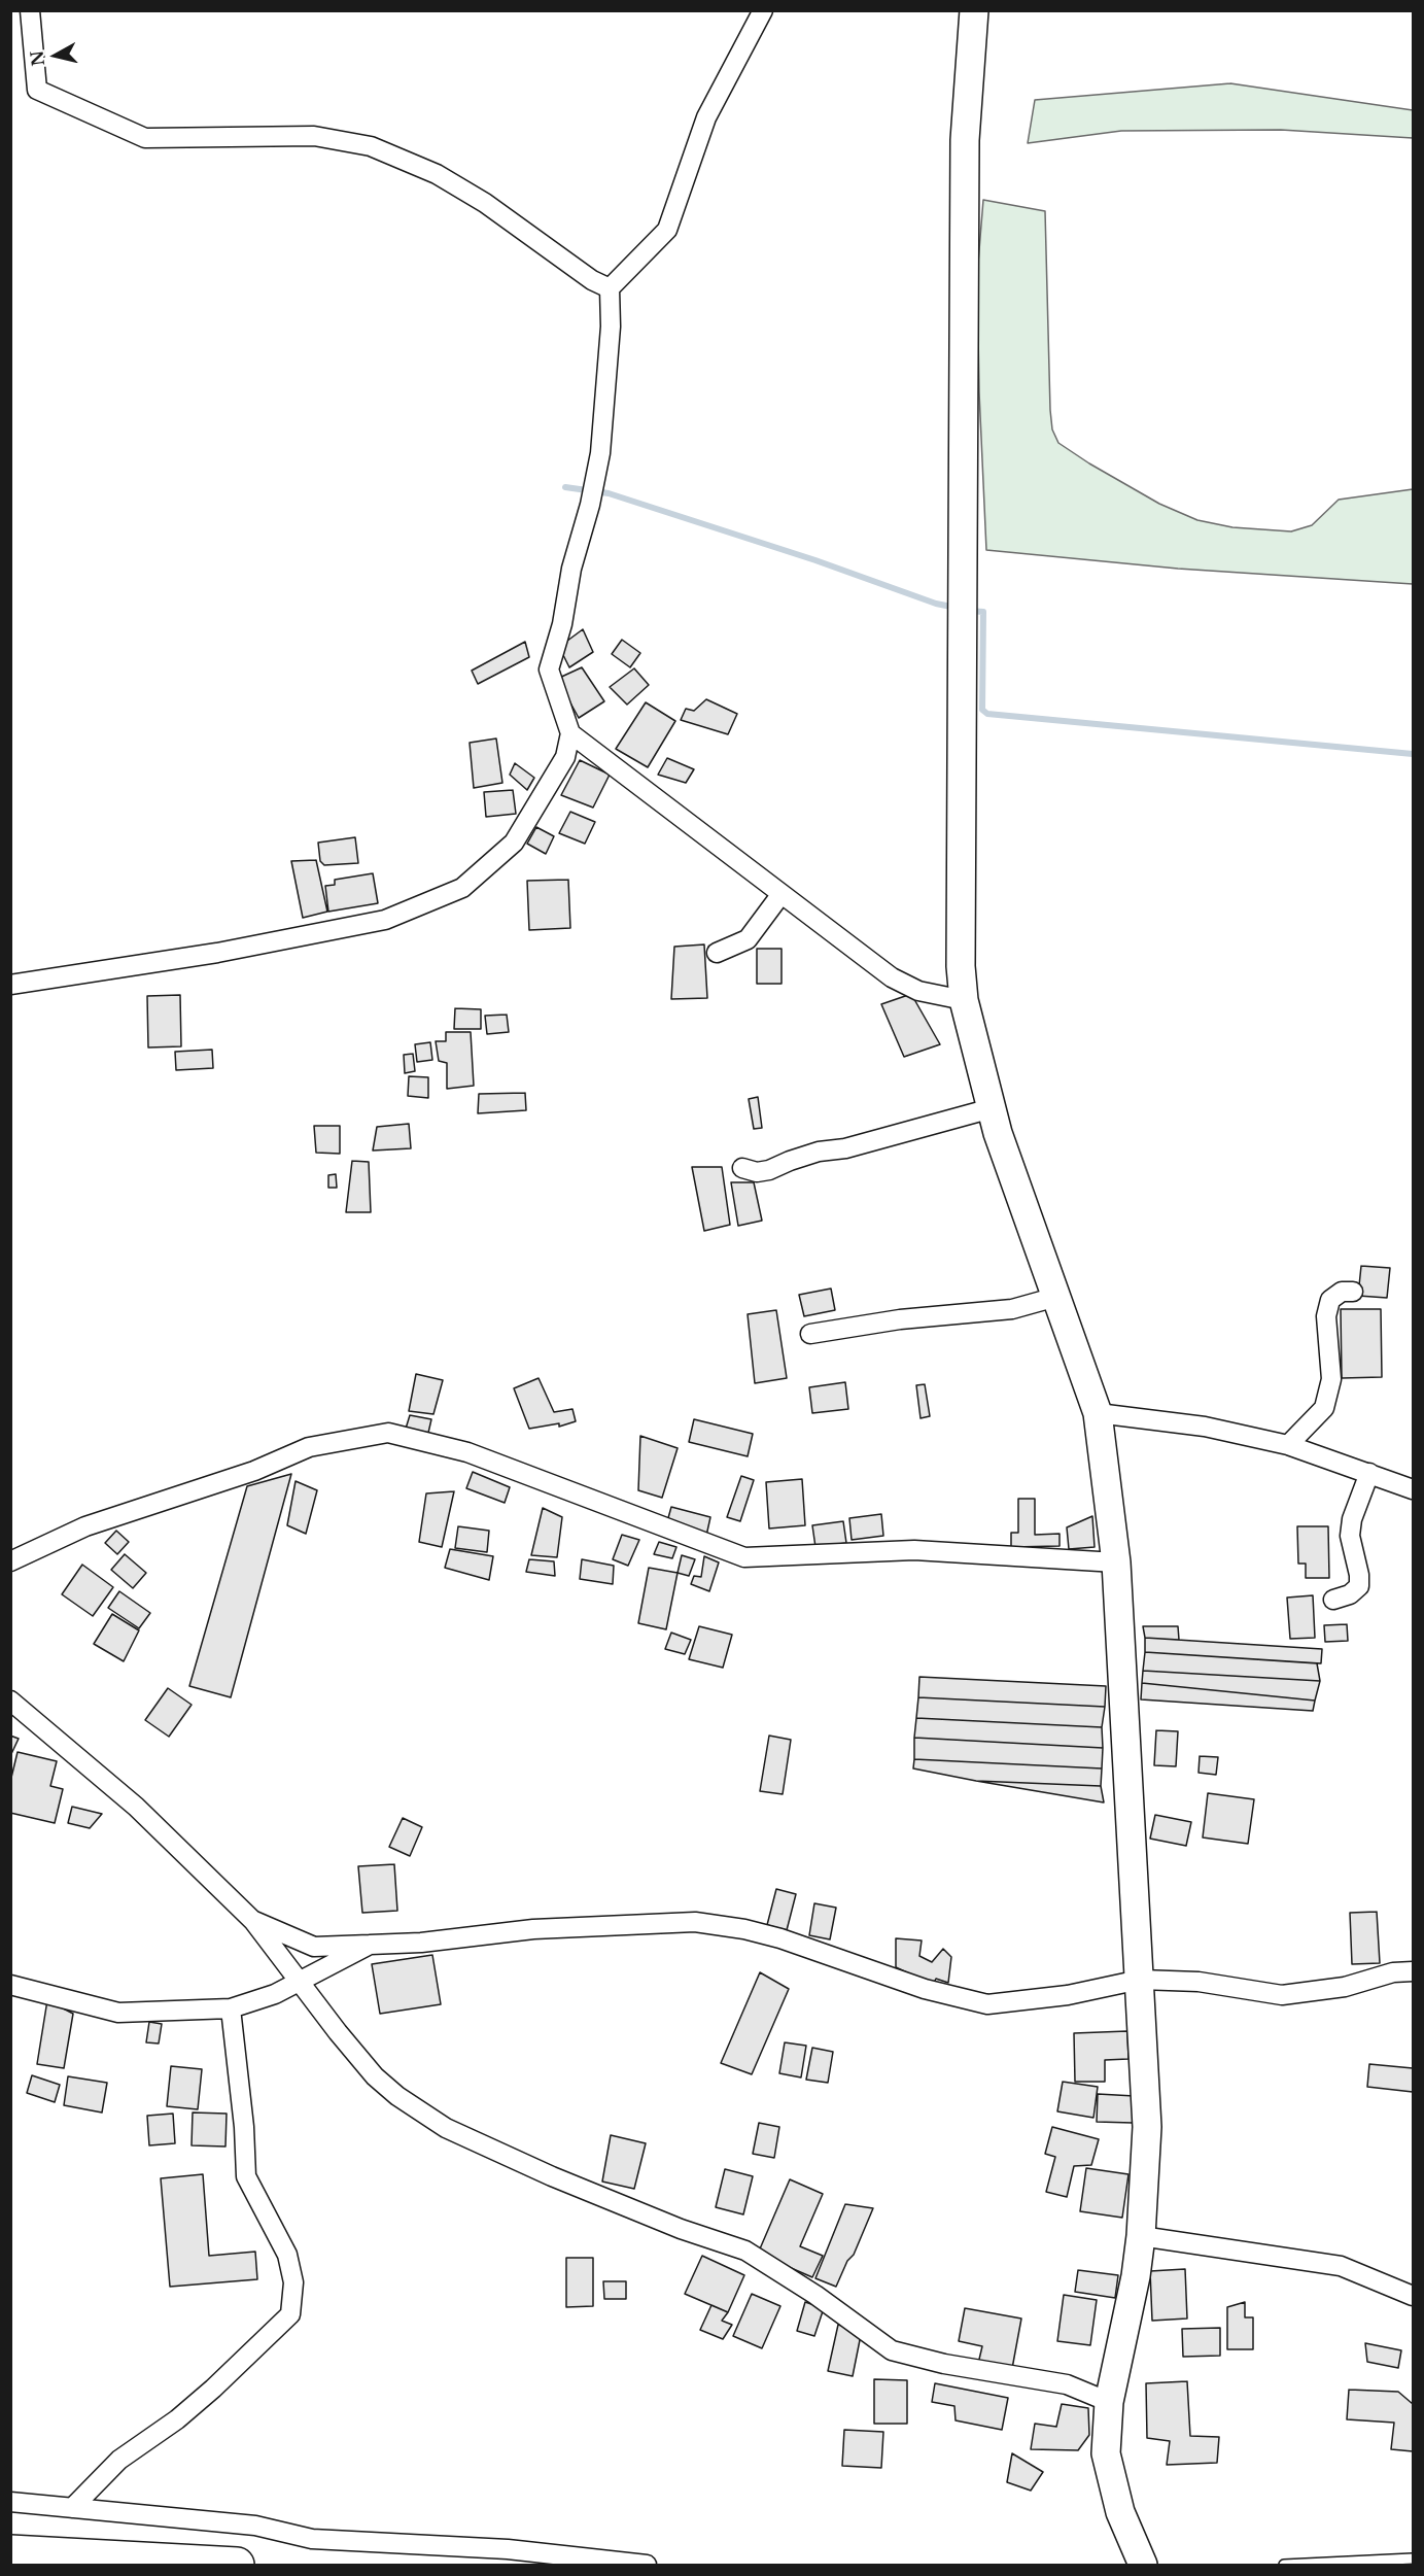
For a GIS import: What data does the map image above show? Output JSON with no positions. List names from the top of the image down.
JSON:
{
  "north": "left"
}
